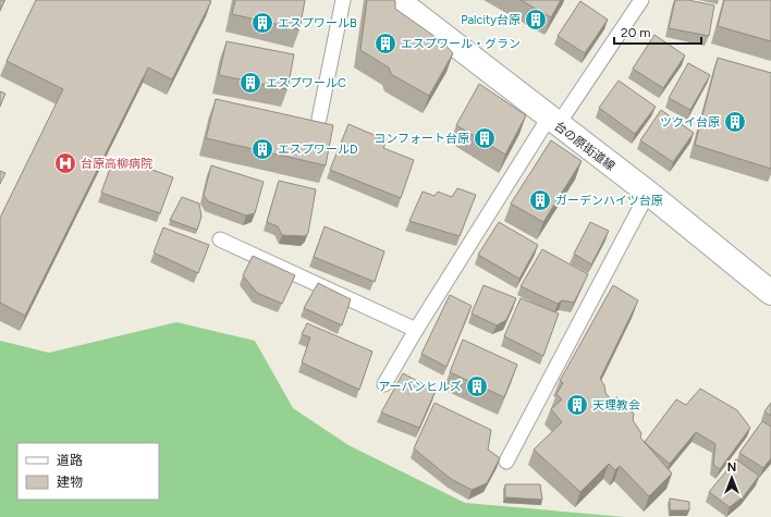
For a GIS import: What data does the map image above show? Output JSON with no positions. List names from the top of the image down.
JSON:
{
  "streets": {
    "street": ["台の原街道線"]
  },
  "places": {
    "building": [
      "Palcity台原",
      "エスプワールB",
      "エスプワール・グラン",
      "エスプワールC",
      "ツクイ台原",
      "コンフォート台原",
      "エスプワールD",
      "ガーデンハイツ台原",
      "アーバンヒルズ",
      "天理教会"
    ],
    "hospital": ["台原高柳病院"]
  },
  "legend": ["道路", "建物"],
  "scale_bar": "20 m",
  "north": "top"
}
